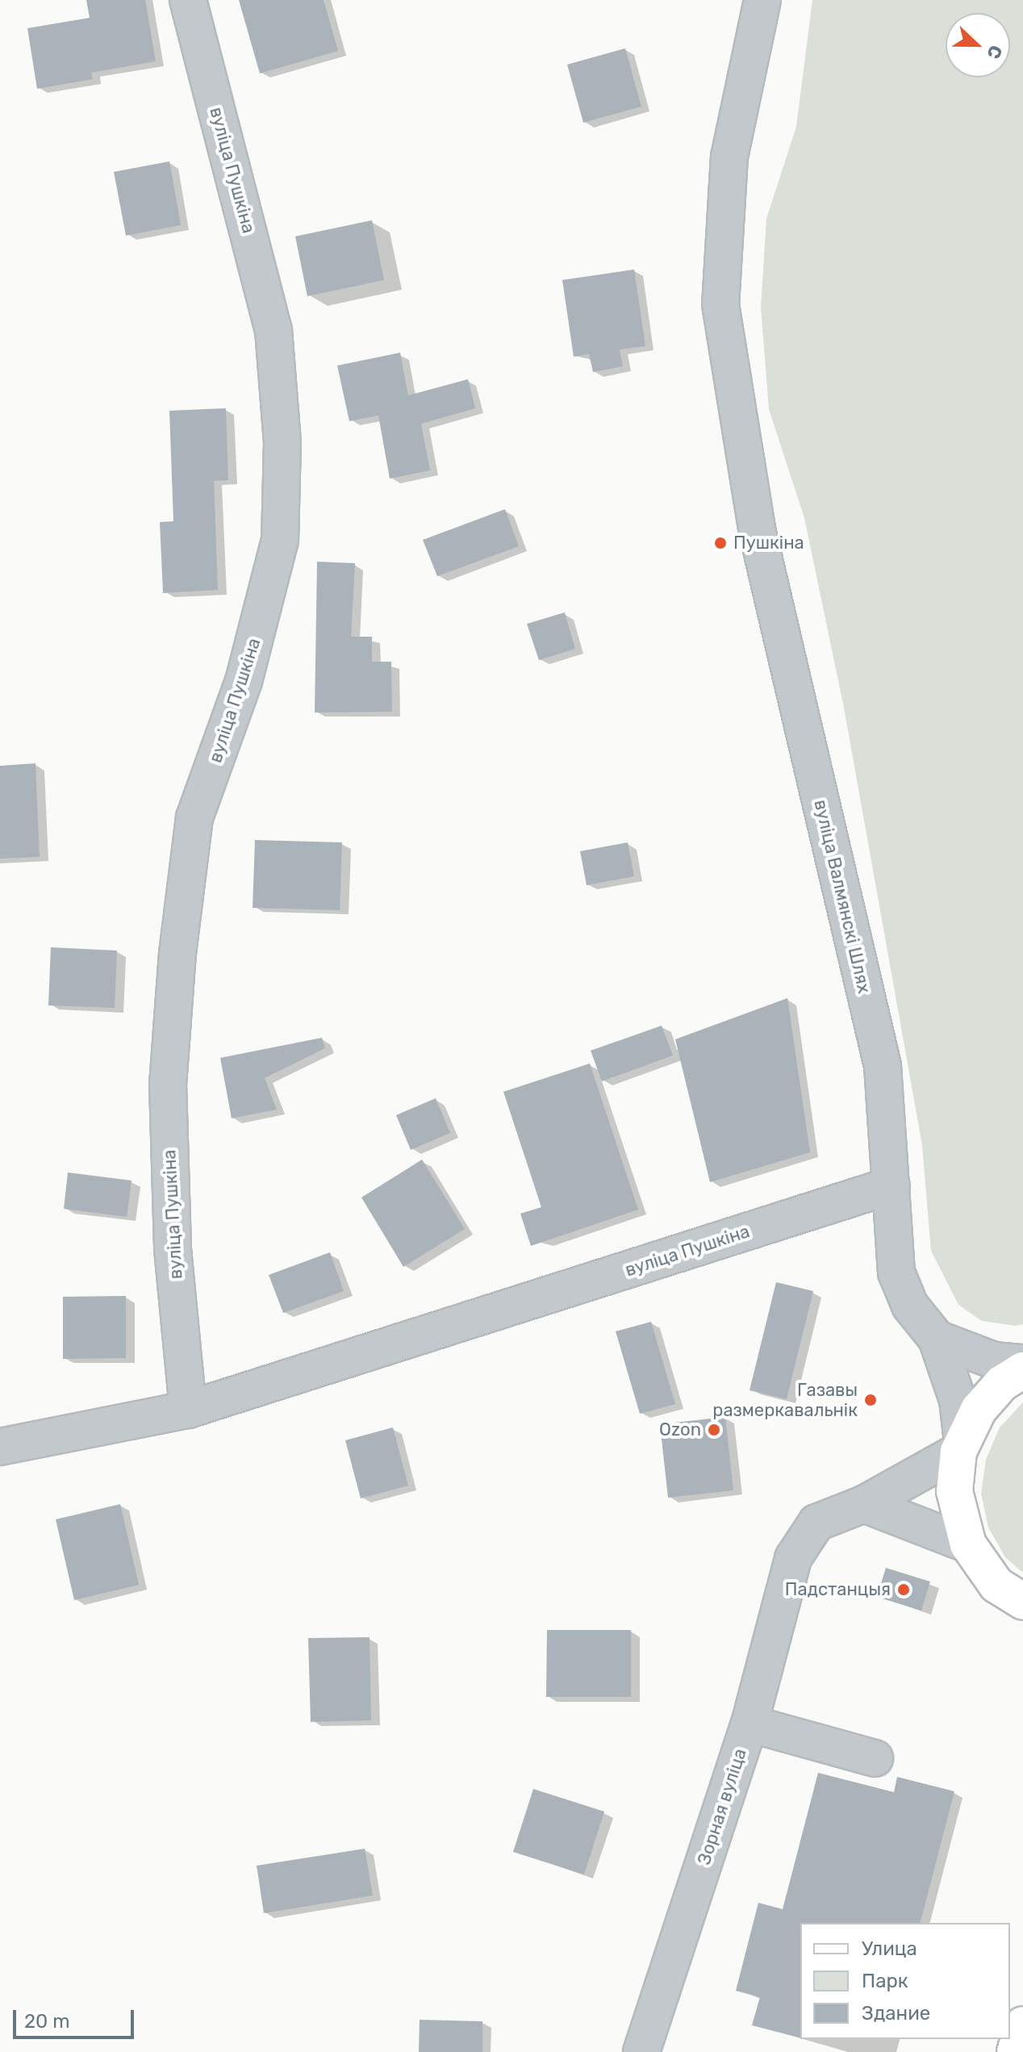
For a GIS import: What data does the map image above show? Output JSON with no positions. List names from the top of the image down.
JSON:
{
  "streets": {
    "main road": ["вуліца Валмянскі Шлях"],
    "street": ["вуліца Пушкіна", "Зорная вуліца"]
  },
  "crossings": [
    ["вуліца Пушкіна", "вуліца Валмянскі Шлях"],
    ["вуліца Валмянскі Шлях", "Зорная вуліца"]
  ],
  "places": [
    "Пушкіна",
    "Газавы размеркавальнік",
    "Ozon",
    "Падстанцыя"
  ],
  "legend": ["Улица", "Парк", "Здание"],
  "scale_bar": "20 m",
  "north": "right"
}
